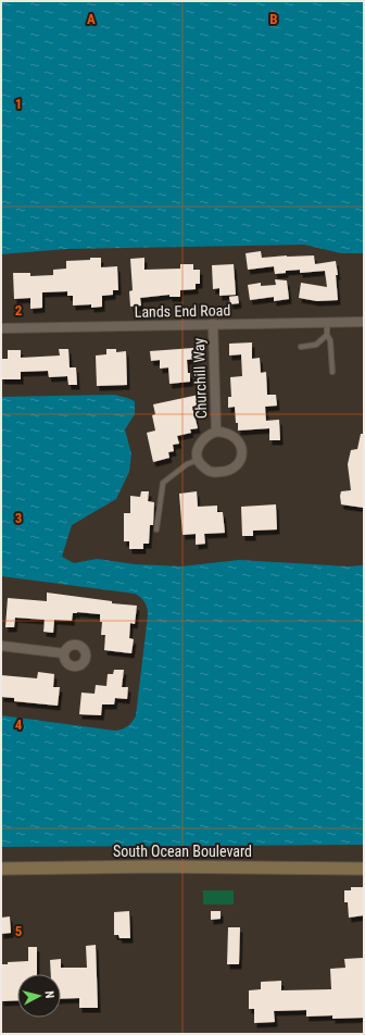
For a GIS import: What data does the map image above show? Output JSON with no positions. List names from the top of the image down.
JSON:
{
  "streets": {
    "main road": ["South Ocean Boulevard"],
    "street": ["Lands End Road", "Churchill Way"]
  },
  "crossings": [
    ["Lands End Road", "Churchill Way"]
  ],
  "north": "right",
  "grid": {
    "columns": ["A", "B"],
    "rows": [
      "1",
      "2",
      "3",
      "4",
      "5"
    ]
  }
}
